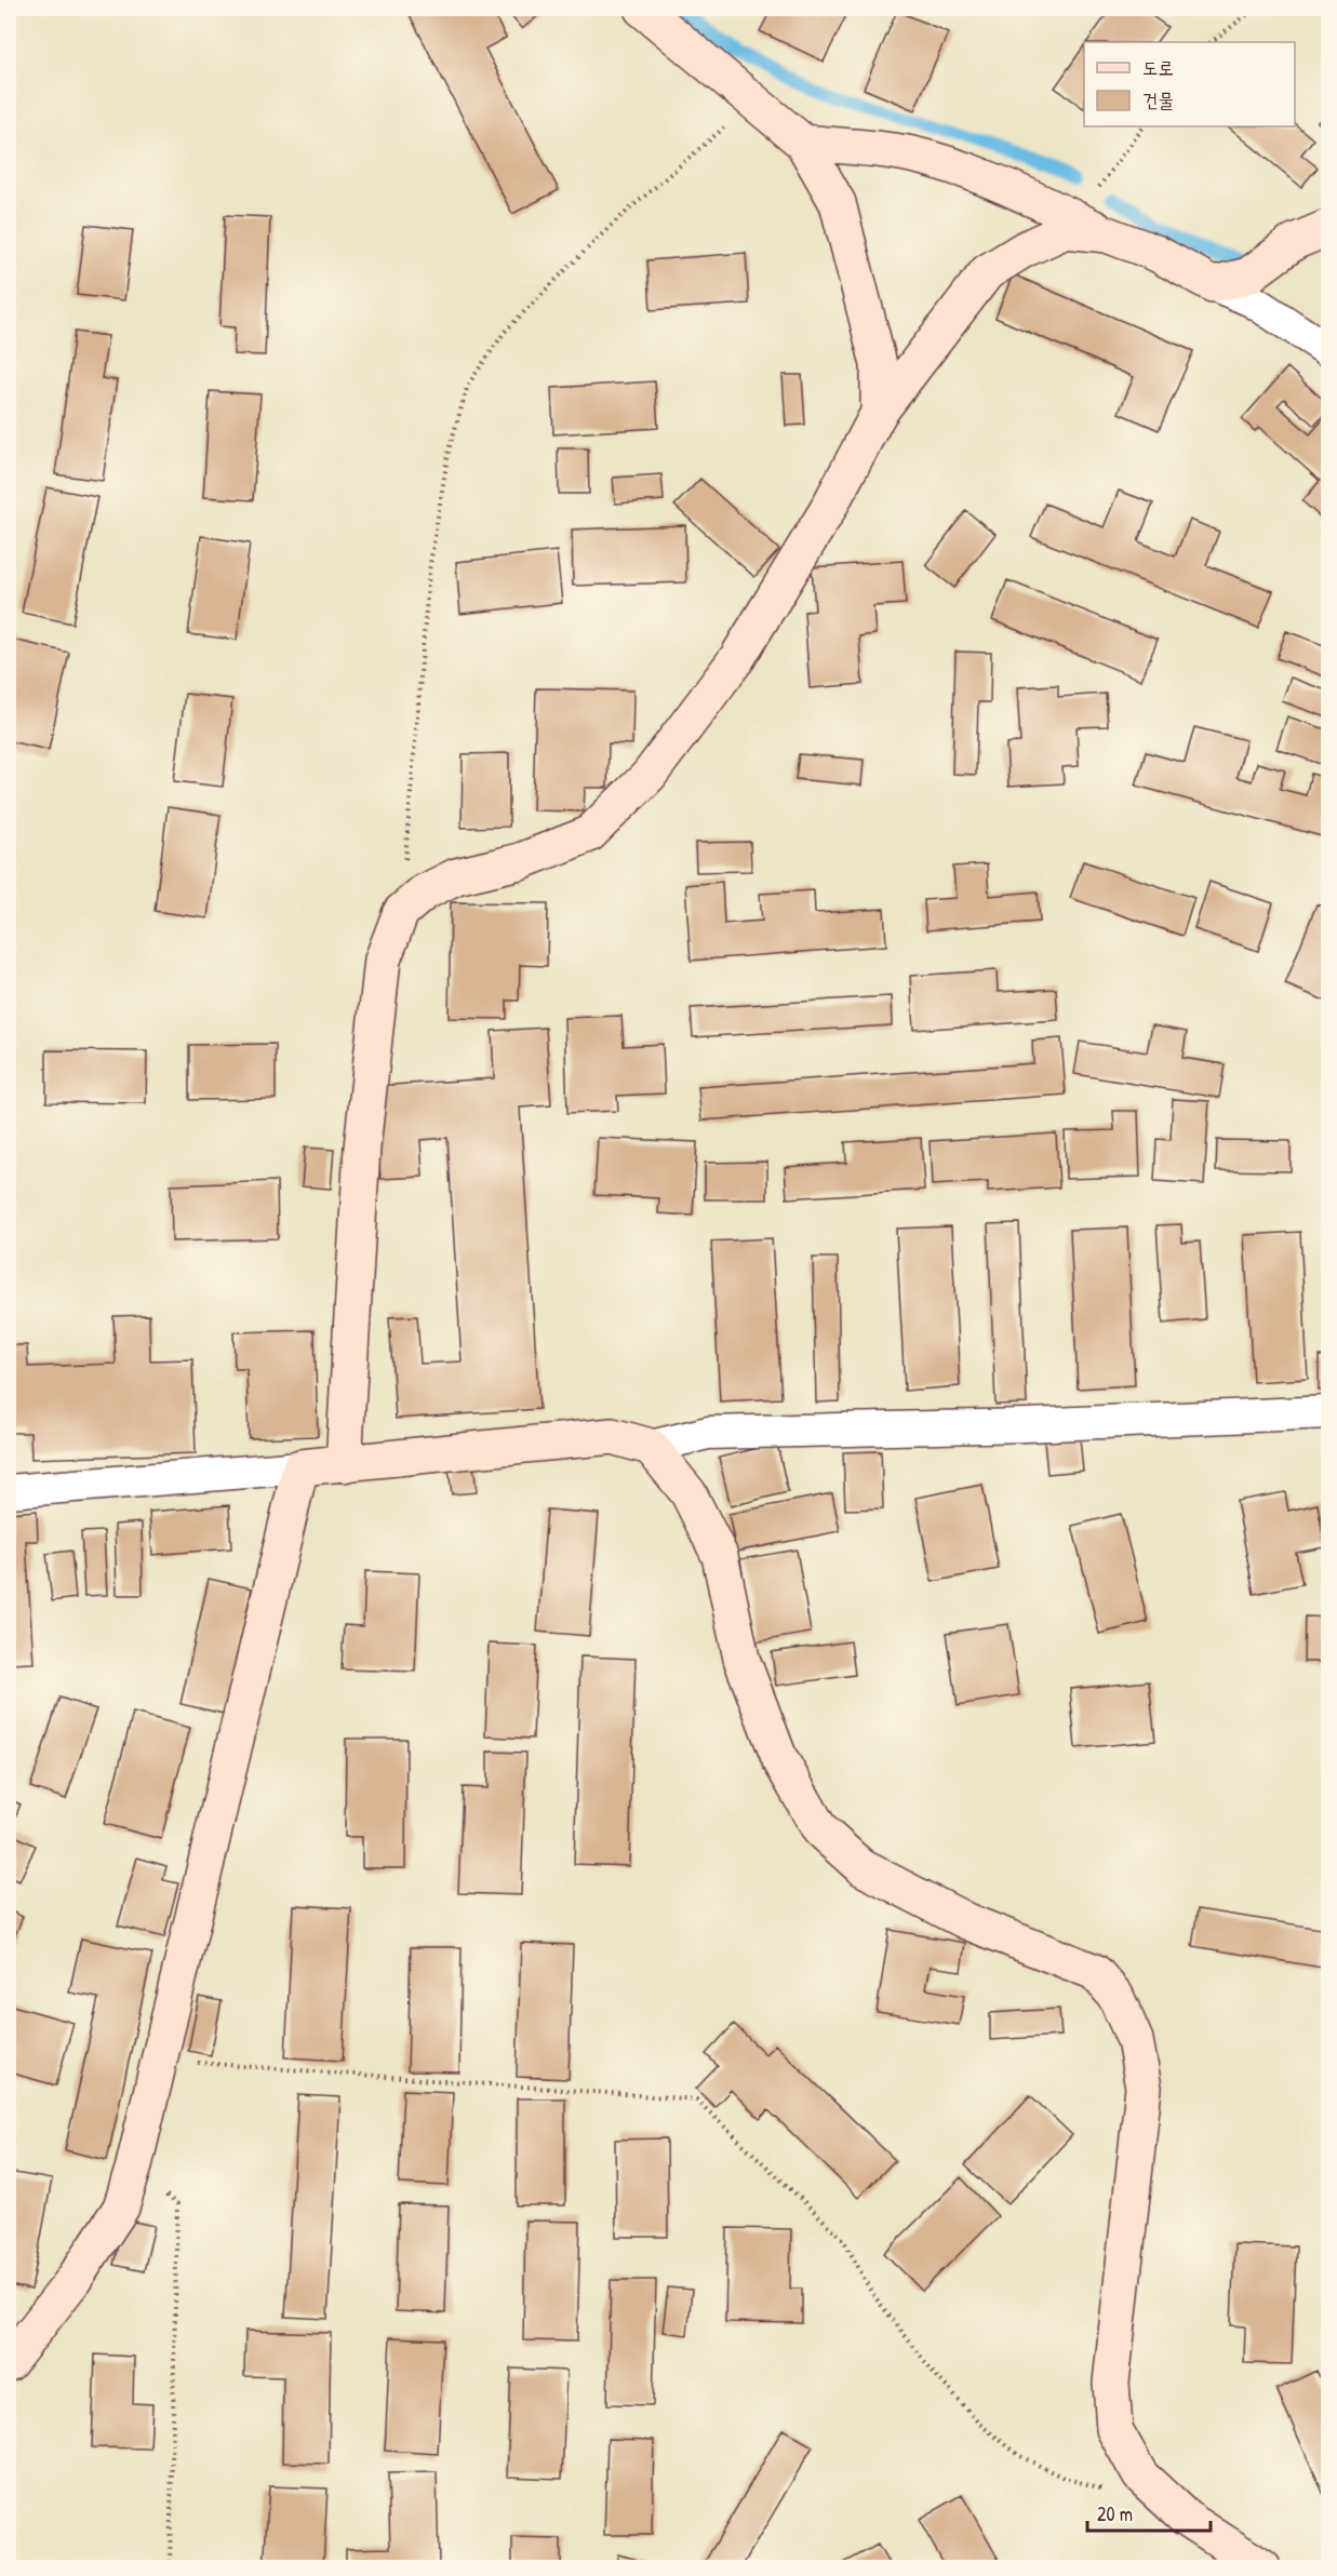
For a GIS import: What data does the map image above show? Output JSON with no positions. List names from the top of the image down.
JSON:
{
  "legend": ["도로", "건물"],
  "scale_bar": "20 m"
}
